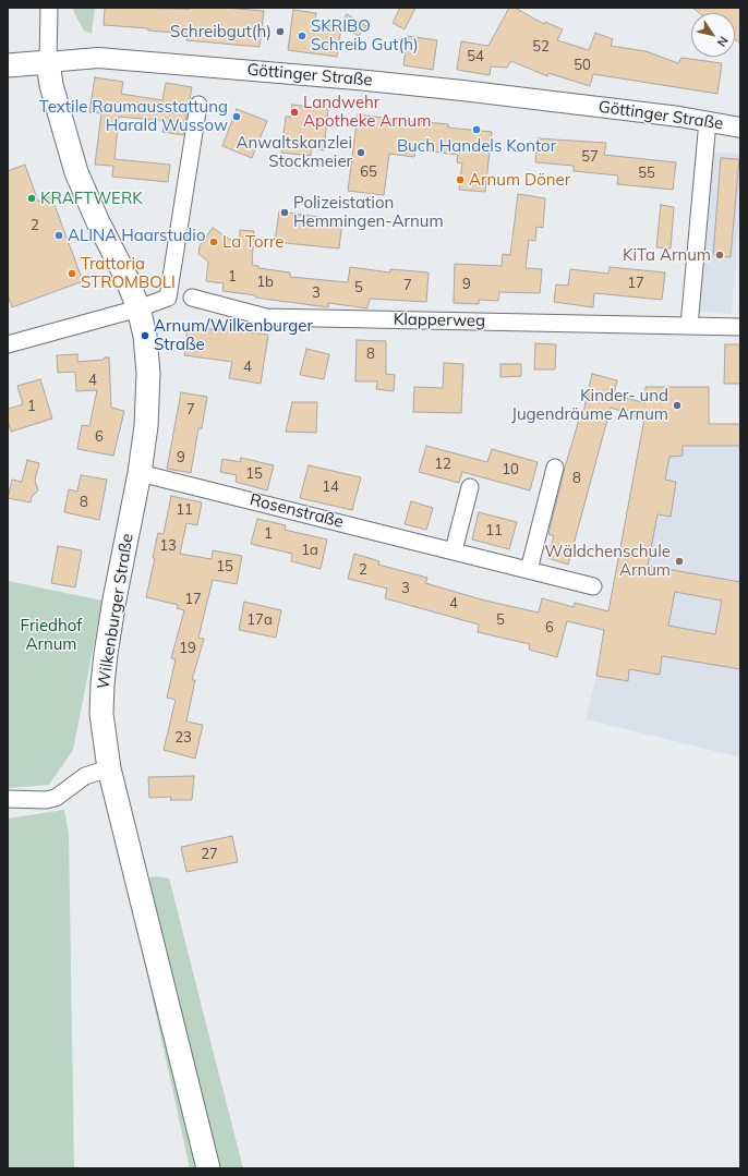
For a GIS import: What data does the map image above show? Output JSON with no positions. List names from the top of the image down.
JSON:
{
  "streets": {
    "main road": ["Göttinger Straße", "Wilkenburger Straße"],
    "street": ["Klapperweg", "Rosenstraße"]
  },
  "crossings": [
    ["Göttinger Straße", "Wilkenburger Straße"],
    ["Rosenstraße", "Wilkenburger Straße"]
  ],
  "parks": ["Friedhof Arnum"],
  "places": [
    "Schreibgut(h)",
    "SKRIBO Schreib Gut(h)",
    "Landwehr Apotheke Arnum",
    "Textile Raumausstattung Harald Wussow",
    "Buch Handels Kontor",
    "Anwaltskanzlei Stockmeier",
    "Arnum Döner",
    "KRAFTWERK",
    "Polizeistation Hemmingen-Arnum",
    "ALINA Haarstudio",
    "La Torre",
    "KiTa Arnum",
    "Trattoria STROMBOLI",
    "Arnum/Wilkenburger Straße",
    "Kinder- und Jugendräume Arnum",
    "Wäldchenschule Arnum"
  ],
  "house_numbers": [
    "52",
    "54",
    "50",
    "57",
    "65",
    "55",
    "2",
    "1",
    "1b",
    "17",
    "9",
    "7",
    "5",
    "3",
    "8",
    "4",
    "4",
    "1",
    "7",
    "6",
    "9",
    "12",
    "10",
    "15",
    "8",
    "14",
    "8",
    "11",
    "11",
    "1",
    "13",
    "1a",
    "15",
    "2",
    "3",
    "17",
    "4",
    "17a",
    "5",
    "6",
    "19",
    "23",
    "27"
  ],
  "north": "bottom right"
}
